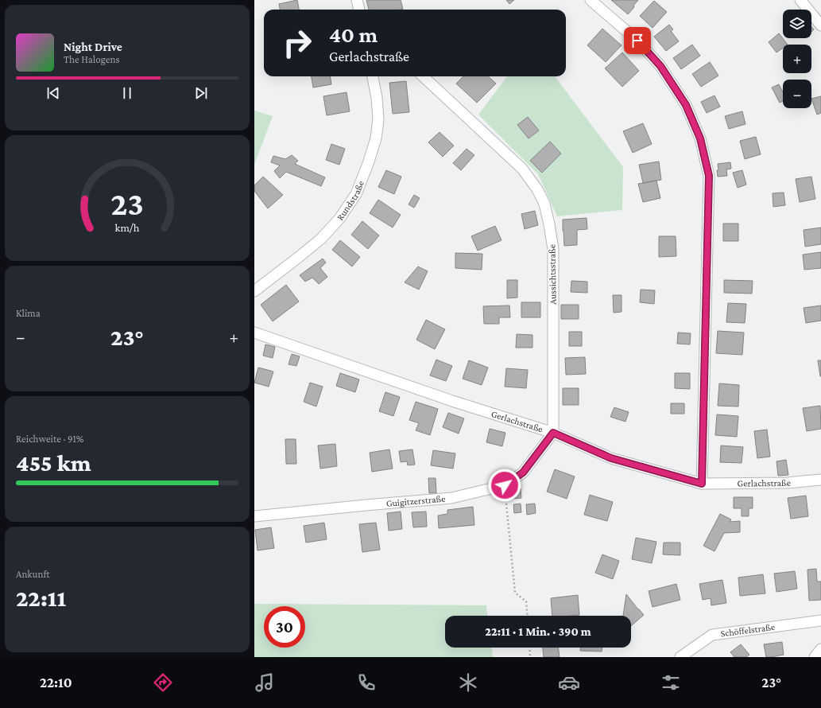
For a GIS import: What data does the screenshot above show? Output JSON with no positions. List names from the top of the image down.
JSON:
{
  "streets": {
    "street": [
      "Rundstraße",
      "Aussichtsstraße",
      "Gerlachstraße",
      "Guigitzerstraße",
      "Schöffelstraße"
    ]
  },
  "crossings": [
    ["Aussichtsstraße", "Gerlachstraße"],
    ["Aussichtsstraße", "Guigitzerstraße"],
    ["Gerlachstraße", "Guigitzerstraße"]
  ],
  "page": {
    "map_buttons": ["+", "−"],
    "turn": ["40 m", "Gerlachstraße"],
    "song": ["Night Drive", "The Halogens"],
    "tile": [
      "Klima",
      ["Reichweite · 91%", "455 km"],
      ["Ankunft", "22:11"]
    ],
    "heat": ["−", "23°", "+"],
    "limit": "30",
    "trip": "22:11 · 1 Min. · 390 m",
    "tabs": ["22:10", "23°"],
    "gauge": ["23", "km/h"]
  }
}
